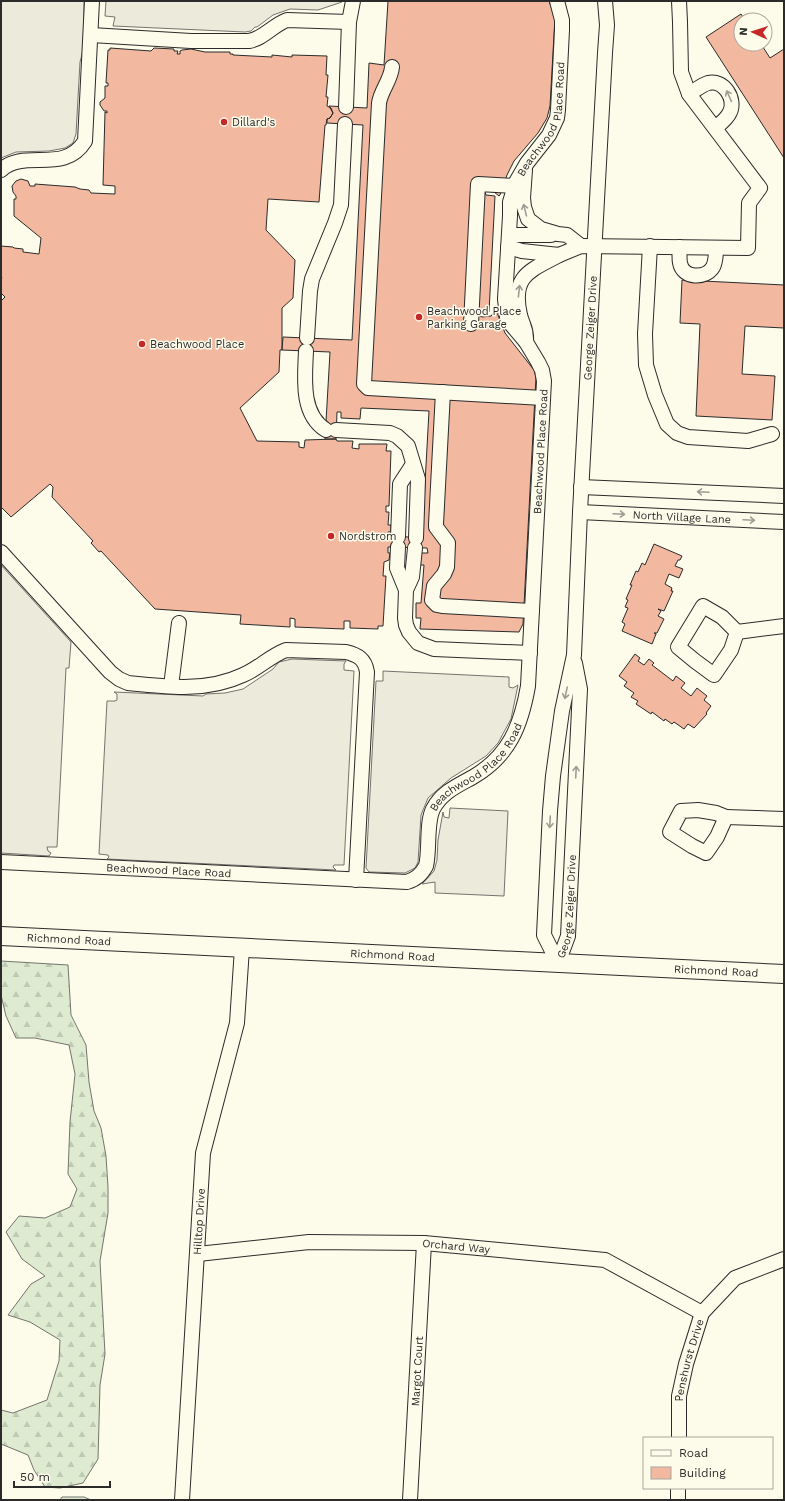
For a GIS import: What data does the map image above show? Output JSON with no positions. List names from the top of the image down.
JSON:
{
  "streets": {
    "main road": ["Richmond Road"],
    "street": [
      "Beachwood Place Road",
      "George Zeiger Drive",
      "North Village Lane",
      "Hilltop Drive",
      "Orchard Way",
      "Penshurst Drive",
      "Margot Court"
    ]
  },
  "crossings": [
    ["George Zeiger Drive", "North Village Lane"],
    ["George Zeiger Drive", "Richmond Road"],
    ["Richmond Road", "Hilltop Drive"],
    ["Hilltop Drive", "Orchard Way"],
    ["Orchard Way", "Penshurst Drive"],
    ["Orchard Way", "Margot Court"]
  ],
  "places": [
    "Dillard's",
    "Beachwood Place Parking Garage",
    "Beachwood Place",
    "Nordstrom"
  ],
  "legend": ["Road", "Building"],
  "scale_bar": "50 m",
  "north": "left"
}
